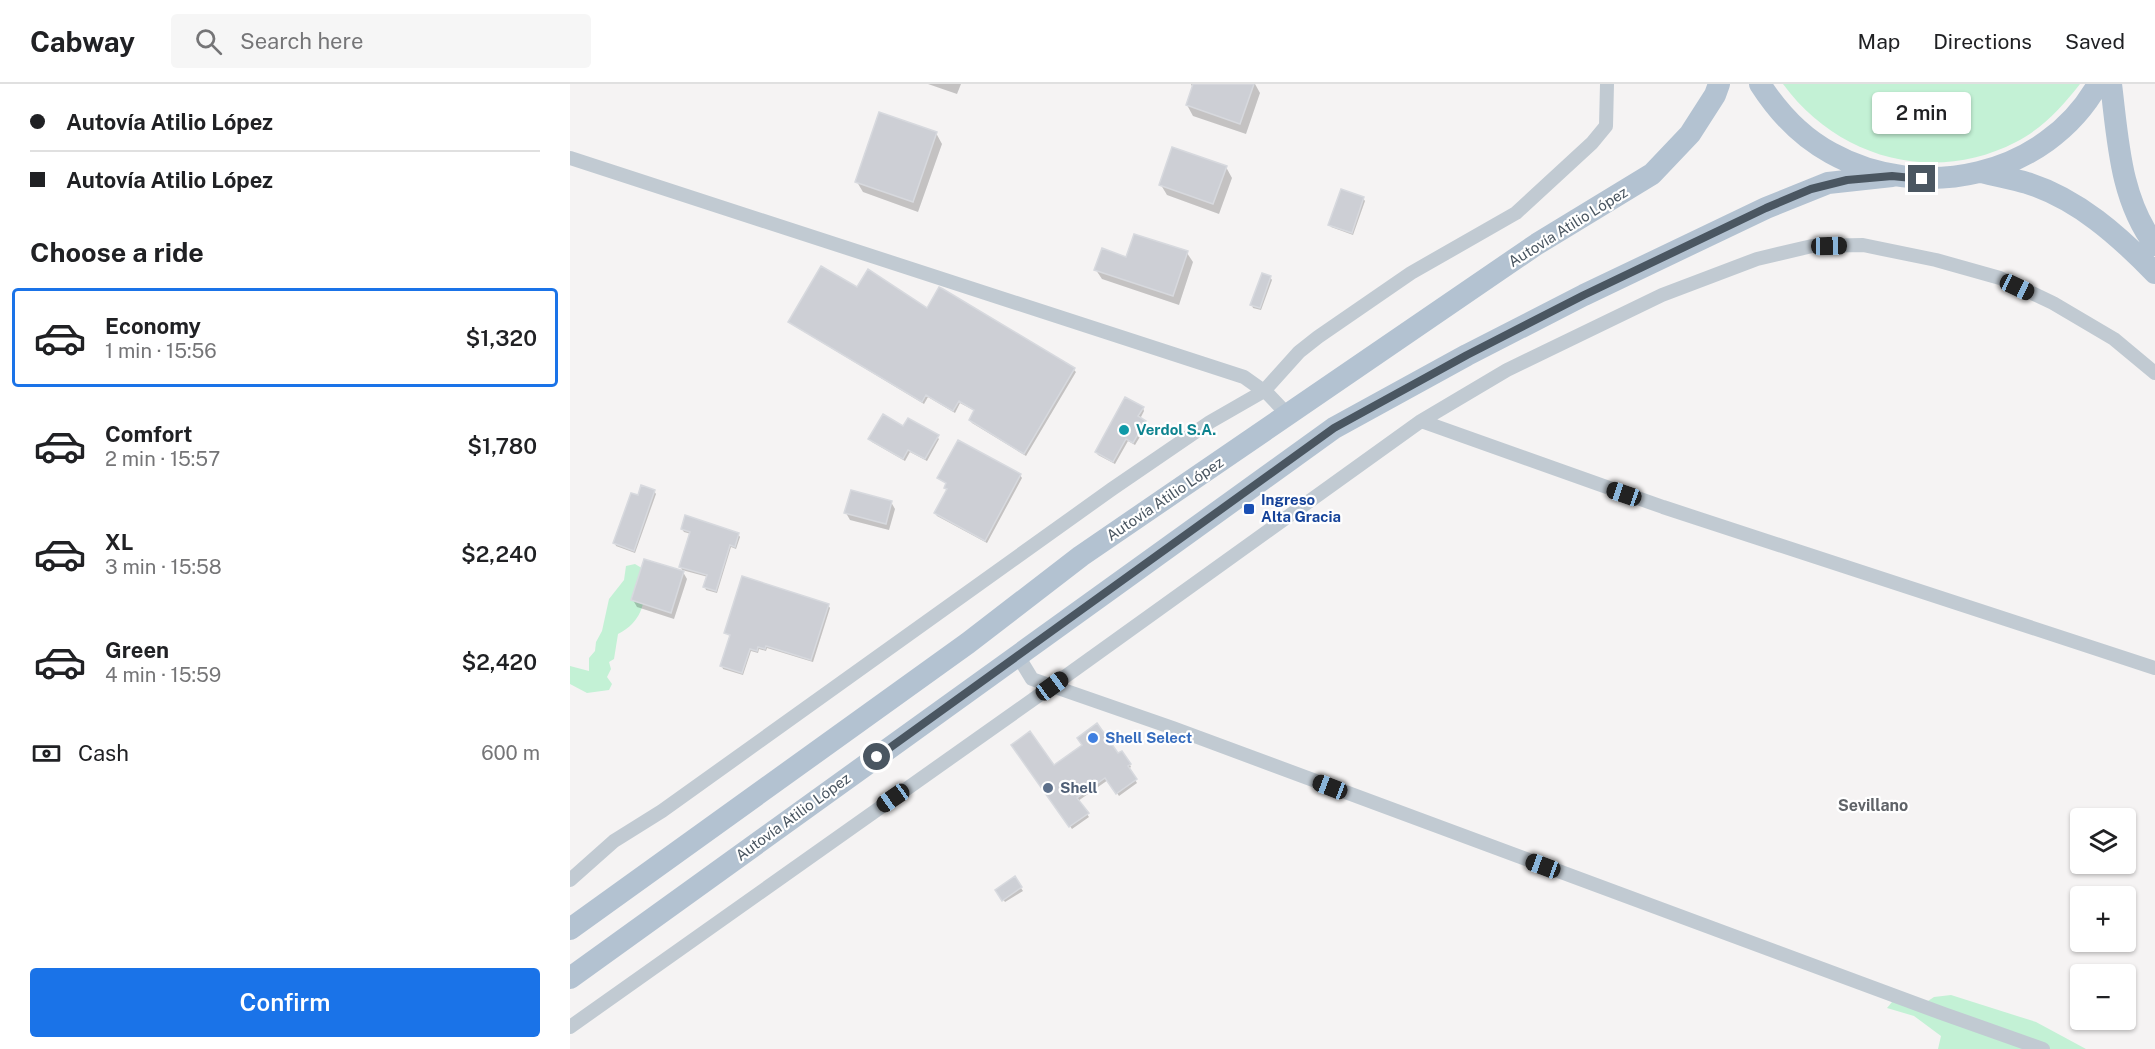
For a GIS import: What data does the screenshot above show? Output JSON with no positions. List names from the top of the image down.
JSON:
{
  "streets": {
    "main road": ["Autovía Atilio López"]
  },
  "districts": ["Sevillano"],
  "places": {
    "other": ["Verdol S.A.", "Shell Select", "Shell"],
    "transit": ["Ingreso Alta Gracia"]
  },
  "page": {
    "header": "Cabway",
    "search": "Search here",
    "nav": ["Map", "Directions", "Saved"],
    "banner": ["Autovía Atilio López", "Autovía Atilio López"],
    "bubble": "2 min",
    "heading": "Choose a ride",
    "list": [
      {
        "name": "Economy",
        "note": "1 min · 15:56",
        "value": "$1,320"
      },
      {
        "name": "Comfort",
        "note": "2 min · 15:57",
        "value": "$1,780"
      },
      {
        "name": "XL",
        "note": "3 min · 15:58",
        "value": "$2,240"
      },
      {
        "name": "Green",
        "note": "4 min · 15:59",
        "value": "$2,420"
      }
    ],
    "pay": ["Cash", "600 m"],
    "map_buttons": ["+", "−"],
    "buttons": "Confirm"
  }
}
